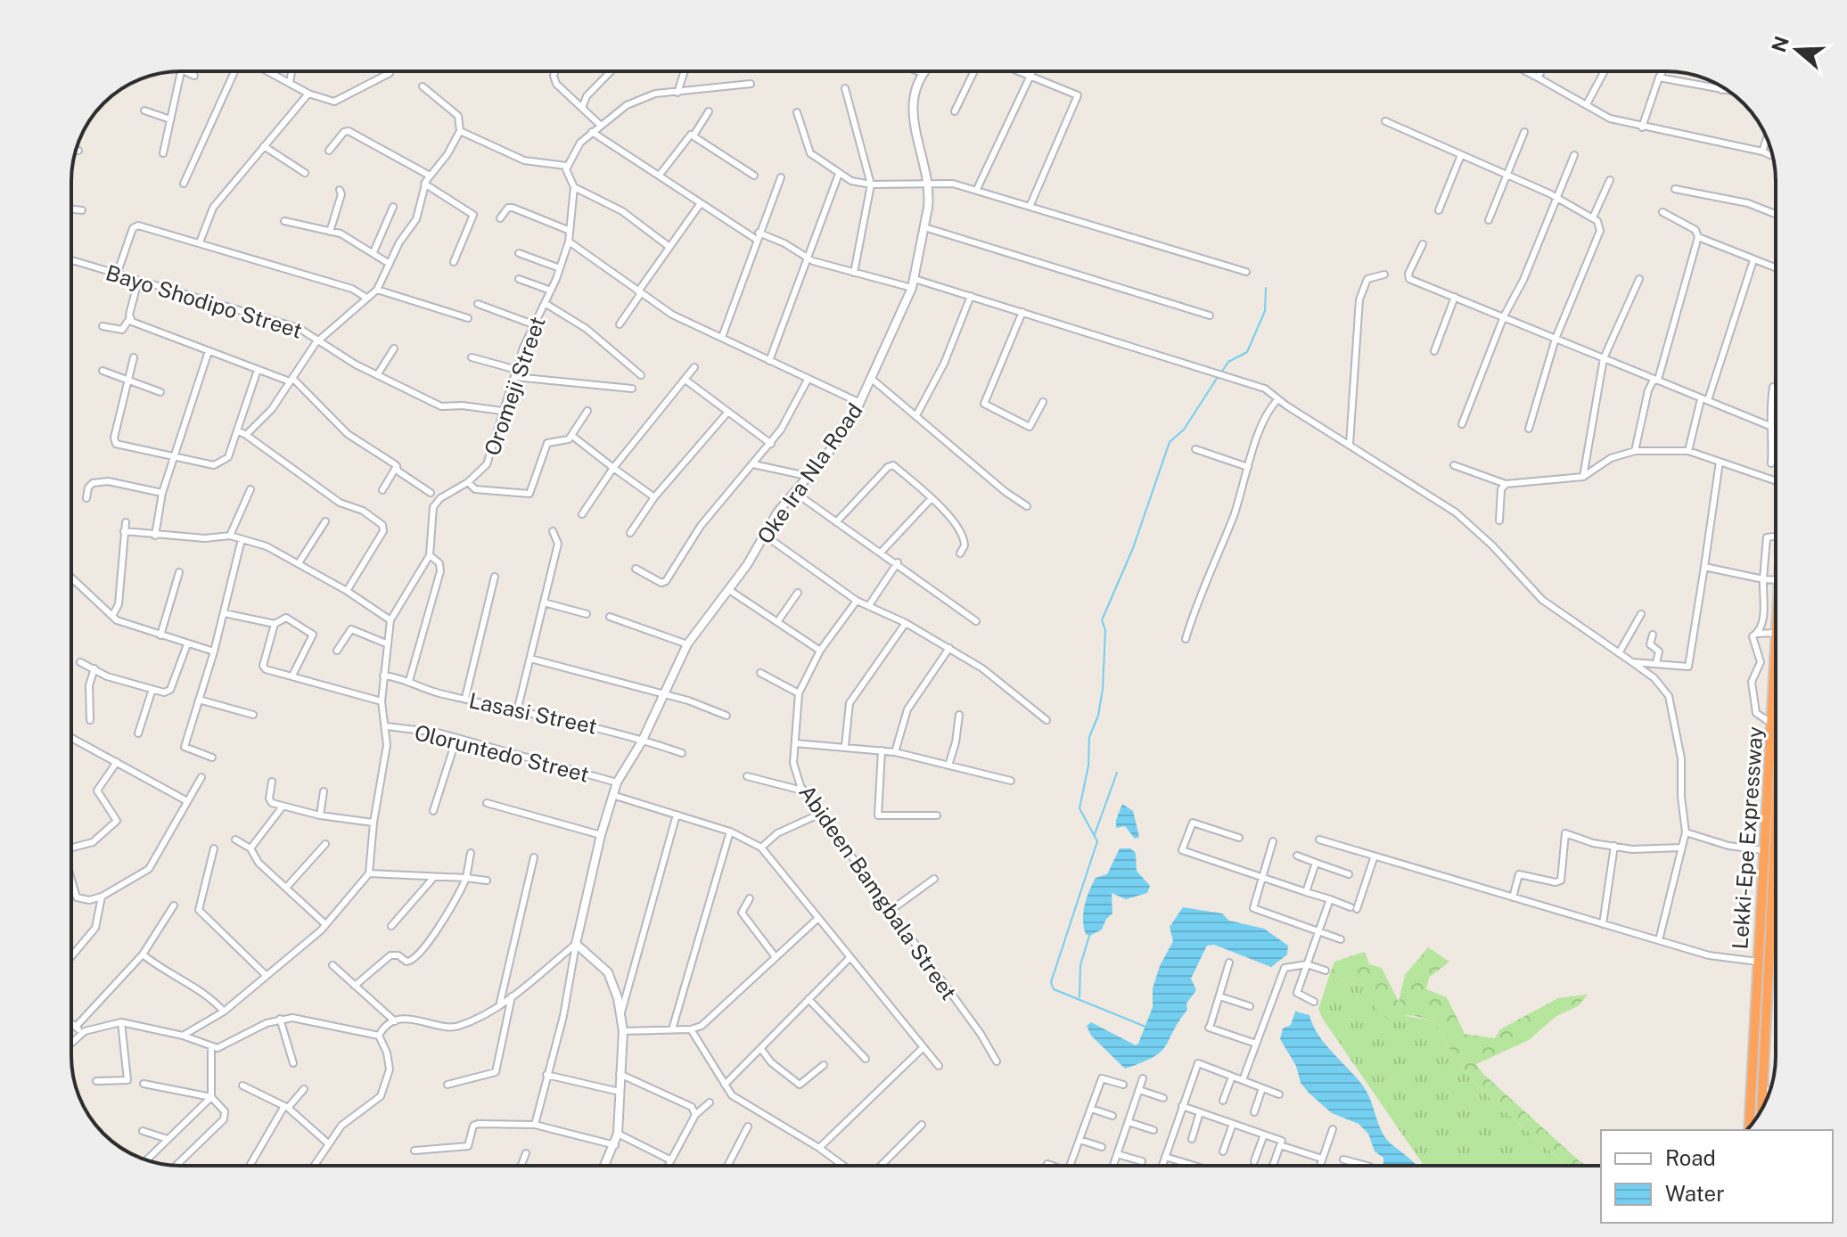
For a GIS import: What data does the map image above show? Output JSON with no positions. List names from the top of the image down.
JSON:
{
  "streets": {
    "highway": ["Lekki-Epe Expressway"],
    "street": [
      "Bayo Shodipo Street",
      "Oromeji Street",
      "Oke Ira Nla Road",
      "Lasasi Street",
      "Oloruntedo Street",
      "Abideen Bamgbala Street"
    ]
  },
  "crossings": [
    ["Bayo Shodipo Street", "Oromeji Street"],
    ["Oromeji Street", "Lasasi Street"],
    ["Oromeji Street", "Oloruntedo Street"],
    ["Oke Ira Nla Road", "Lasasi Street"],
    ["Oke Ira Nla Road", "Oloruntedo Street"]
  ],
  "legend": ["Road", "Water"],
  "north": "left"
}
